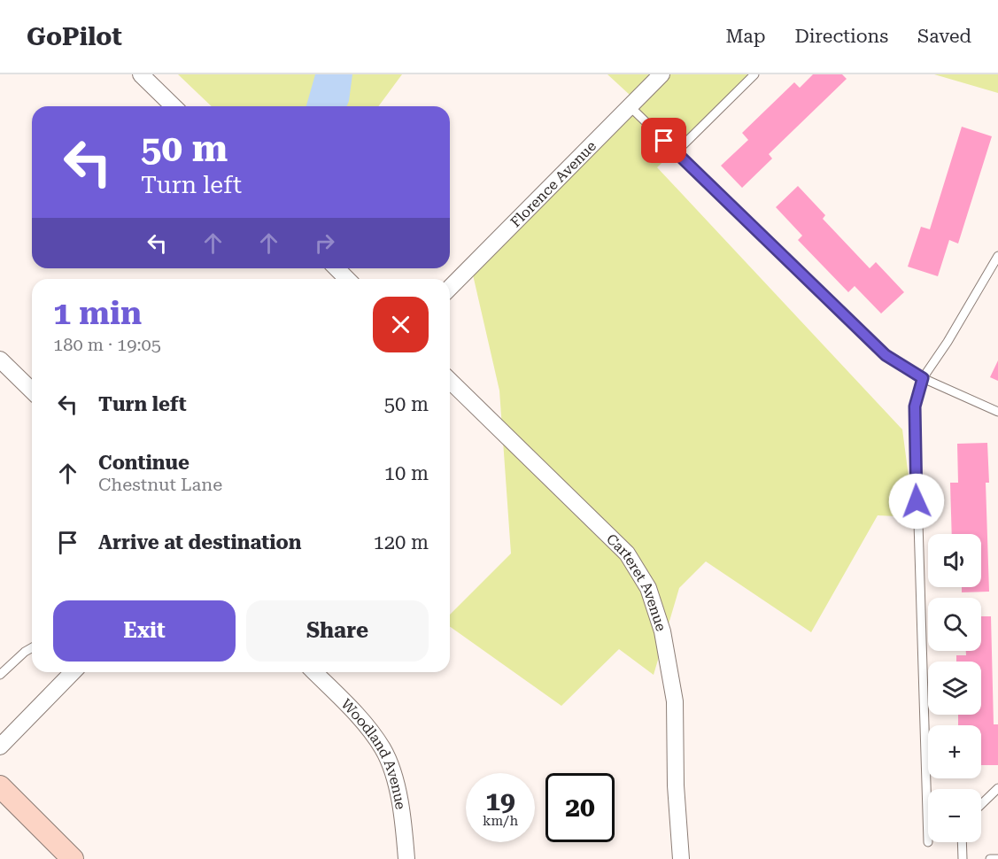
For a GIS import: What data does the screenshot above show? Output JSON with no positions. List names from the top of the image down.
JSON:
{
  "streets": {
    "street": ["Florence Avenue", "Carteret Avenue", "Woodland Avenue"]
  },
  "page": {
    "header": "GoPilot",
    "nav": ["Map", "Directions", "Saved"],
    "turn": ["50 m", "Turn left"],
    "heading": ["1 min", "180 m · 19:05"],
    "list": [
      {
        "name": "Turn left",
        "value": "50 m"
      },
      {
        "name": "Continue",
        "note": "Chestnut Lane",
        "value": "10 m"
      },
      {
        "name": "Arrive at destination",
        "value": "120 m"
      }
    ],
    "map_buttons": ["+", "−"],
    "buttons": ["Exit", "Share"],
    "speed": "19 km/h",
    "limit": "20"
  }
}
